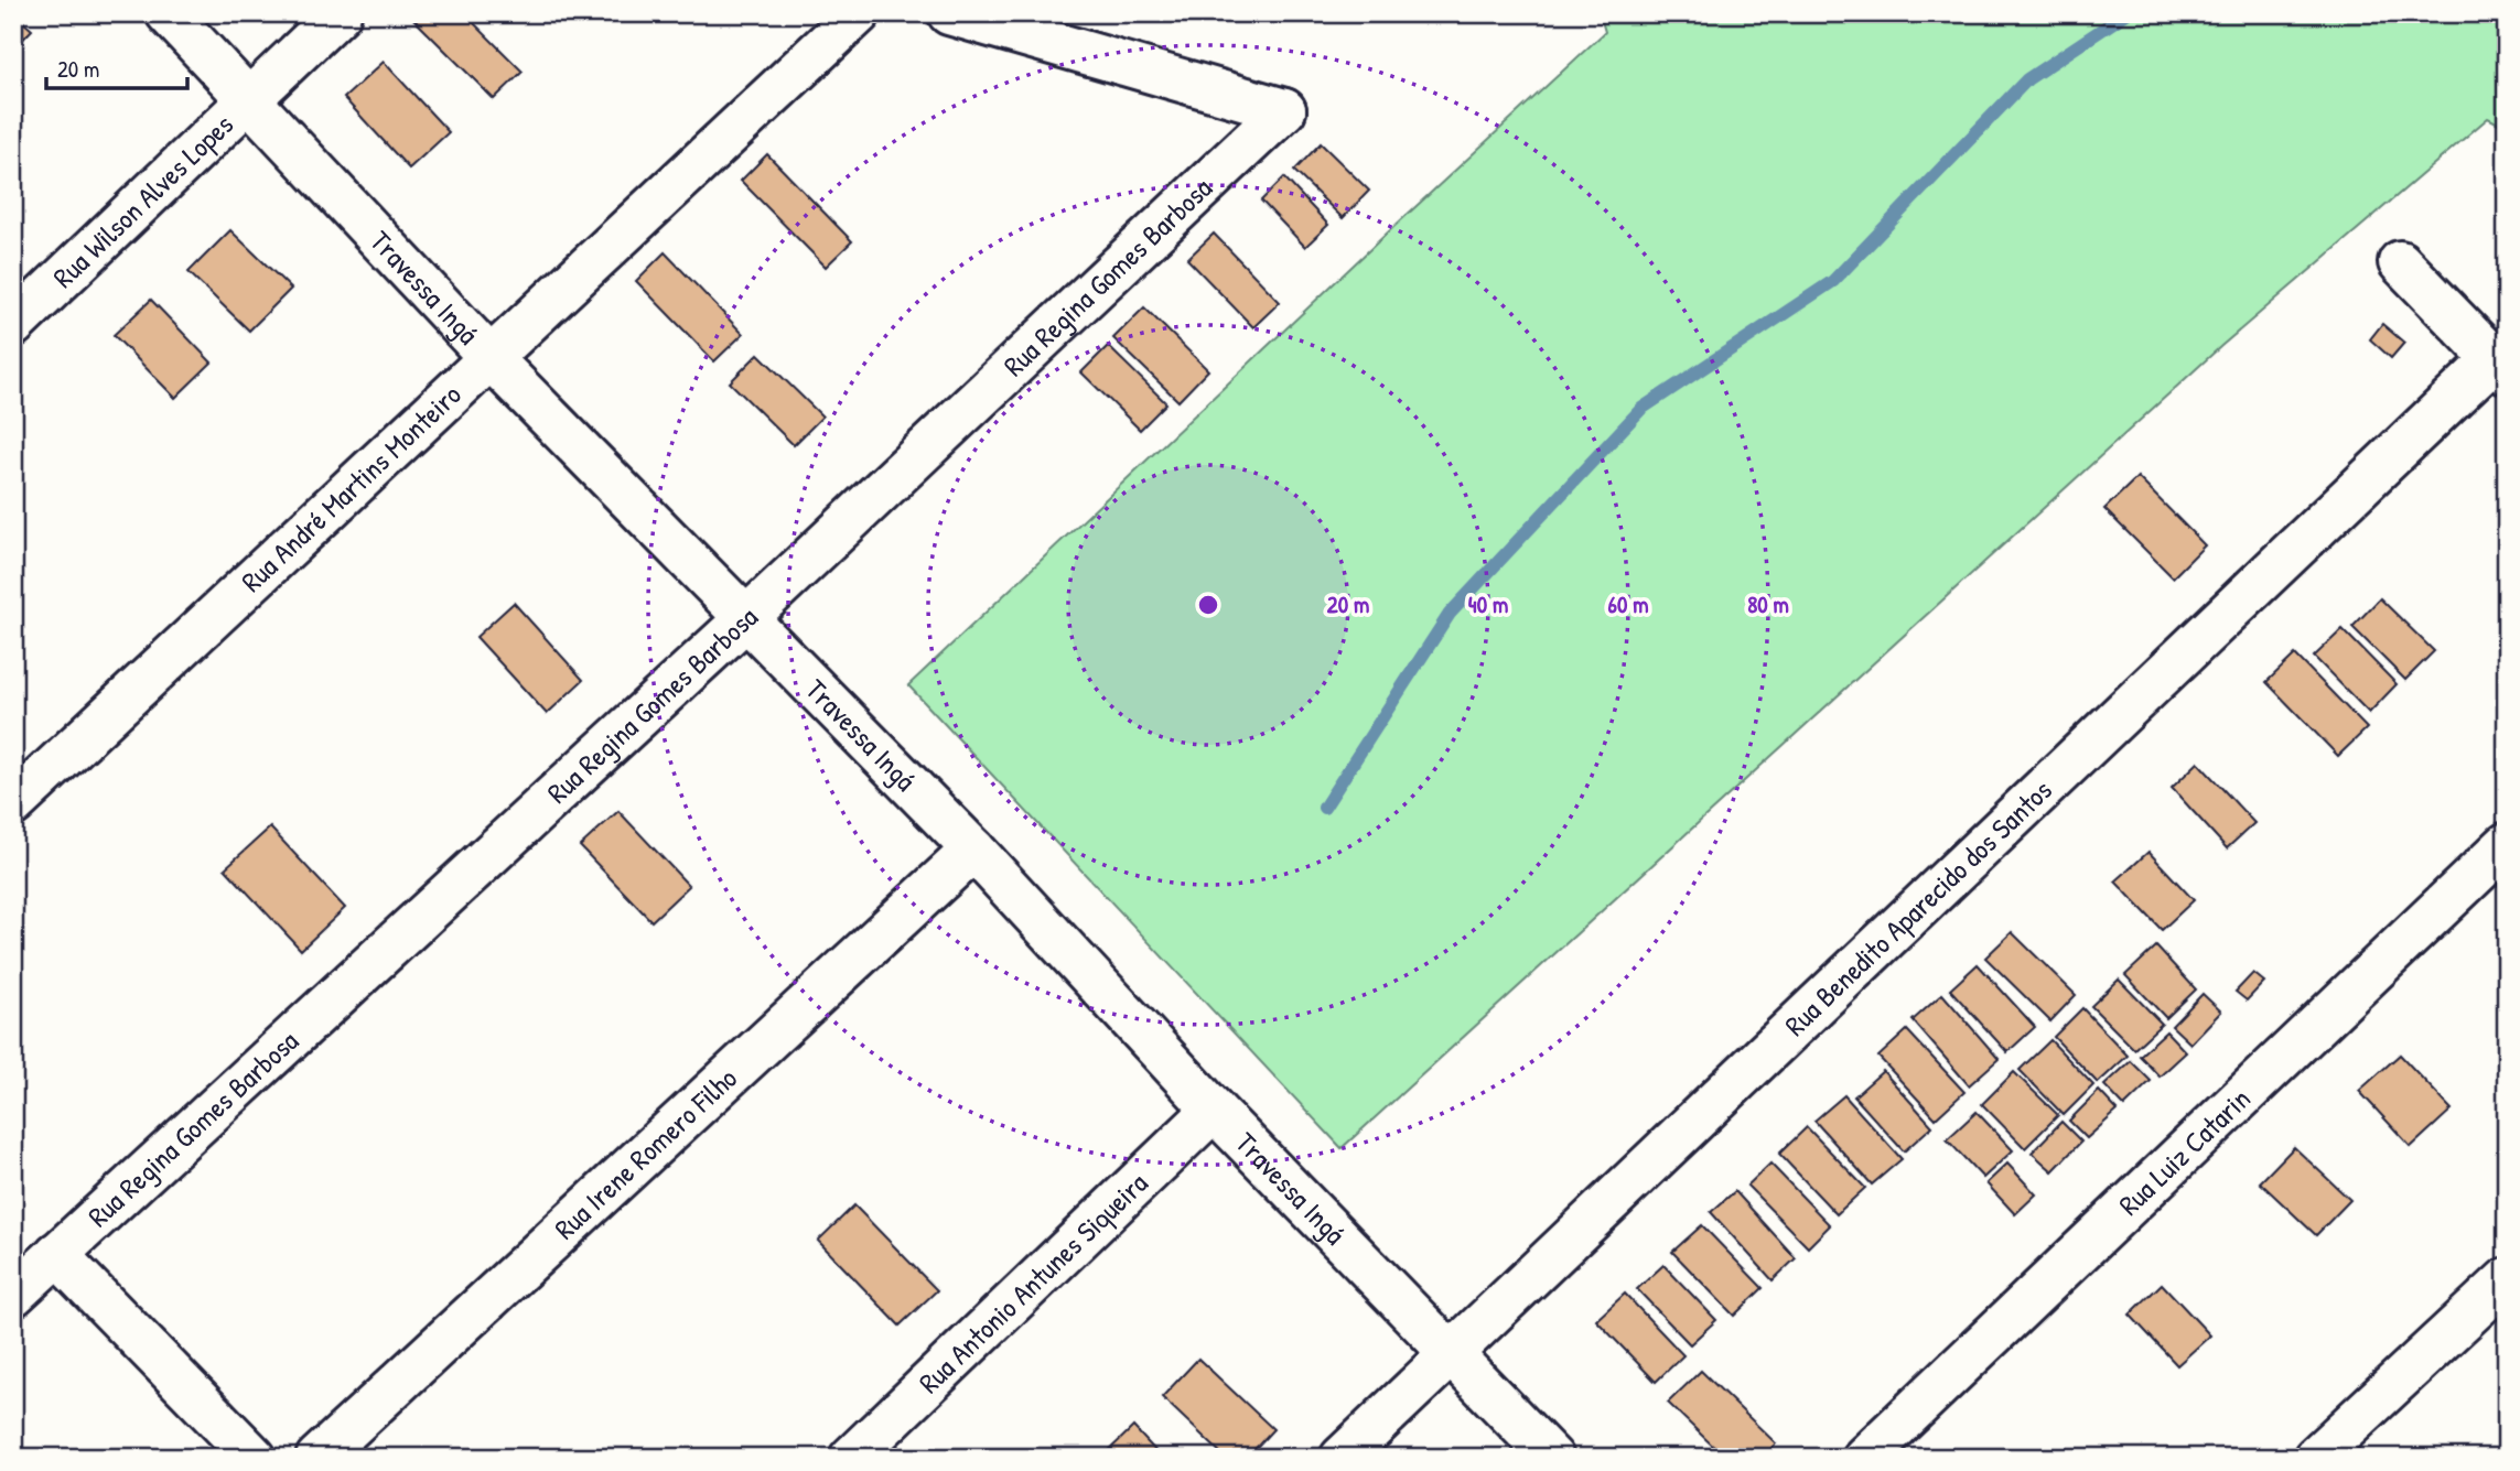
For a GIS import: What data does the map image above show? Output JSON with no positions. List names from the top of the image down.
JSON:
{
  "streets": {
    "street": [
      "Rua Wilson Alves Lopes",
      "Rua Regina Gomes Barbosa",
      "Travessa Ingá",
      "Rua André Martins Monteiro",
      "Rua Benedito Aparecido dos Santos",
      "Rua Luiz Catarin",
      "Rua Irene Romero Filho",
      "Rua Antonio Antunes Siqueira"
    ]
  },
  "crossings": [
    ["Rua Wilson Alves Lopes", "Travessa Ingá"],
    ["Rua Regina Gomes Barbosa", "Travessa Ingá"],
    ["Travessa Ingá", "Rua André Martins Monteiro"],
    ["Travessa Ingá", "Rua Benedito Aparecido dos Santos"],
    ["Travessa Ingá", "Rua Irene Romero Filho"],
    ["Travessa Ingá", "Rua Antonio Antunes Siqueira"]
  ],
  "scale_bar": "20 m",
  "rings": [
    "20 m",
    "40 m",
    "60 m",
    "80 m"
  ]
}
